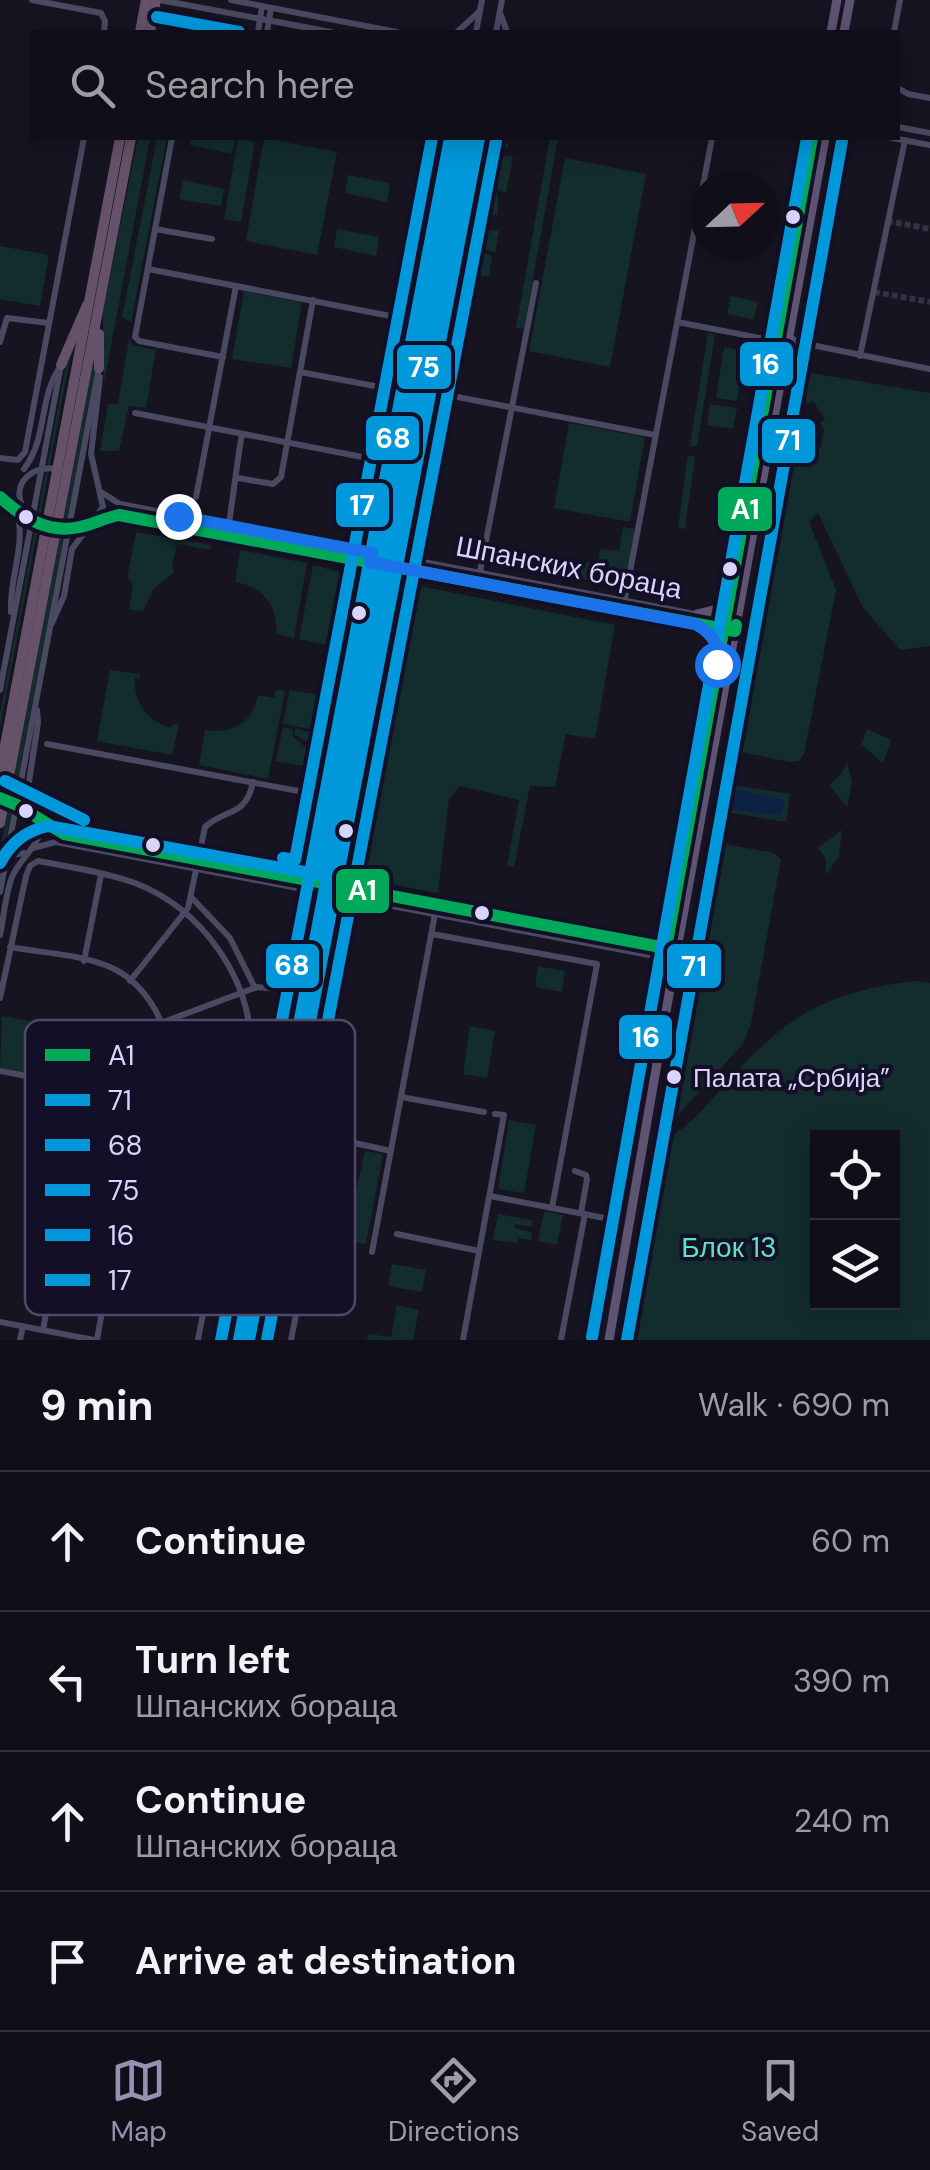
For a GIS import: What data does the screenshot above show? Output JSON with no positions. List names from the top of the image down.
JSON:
{
  "streets": {
    "street": ["Шпанских бораца"]
  },
  "parks": ["Блок 13"],
  "places": ["Палата „Србија”"],
  "lines": [
    "transit line 71",
    "transit line A1",
    "transit line 68",
    "transit line 16",
    "transit line 17",
    "transit line 75"
  ],
  "legend": [
    "A1",
    "71",
    "68",
    "75",
    "16",
    "17"
  ],
  "north": "right",
  "page": {
    "search": "Search here",
    "heading": ["9 min", "Walk · 690 m"],
    "list": [
      ["Continue", "60 m"],
      ["Turn left", "Шпанских бораца", "390 m"],
      ["Continue", "Шпанских бораца", "240 m"],
      "Arrive at destination"
    ],
    "nav": ["Map", "Directions", "Saved"]
  }
}
